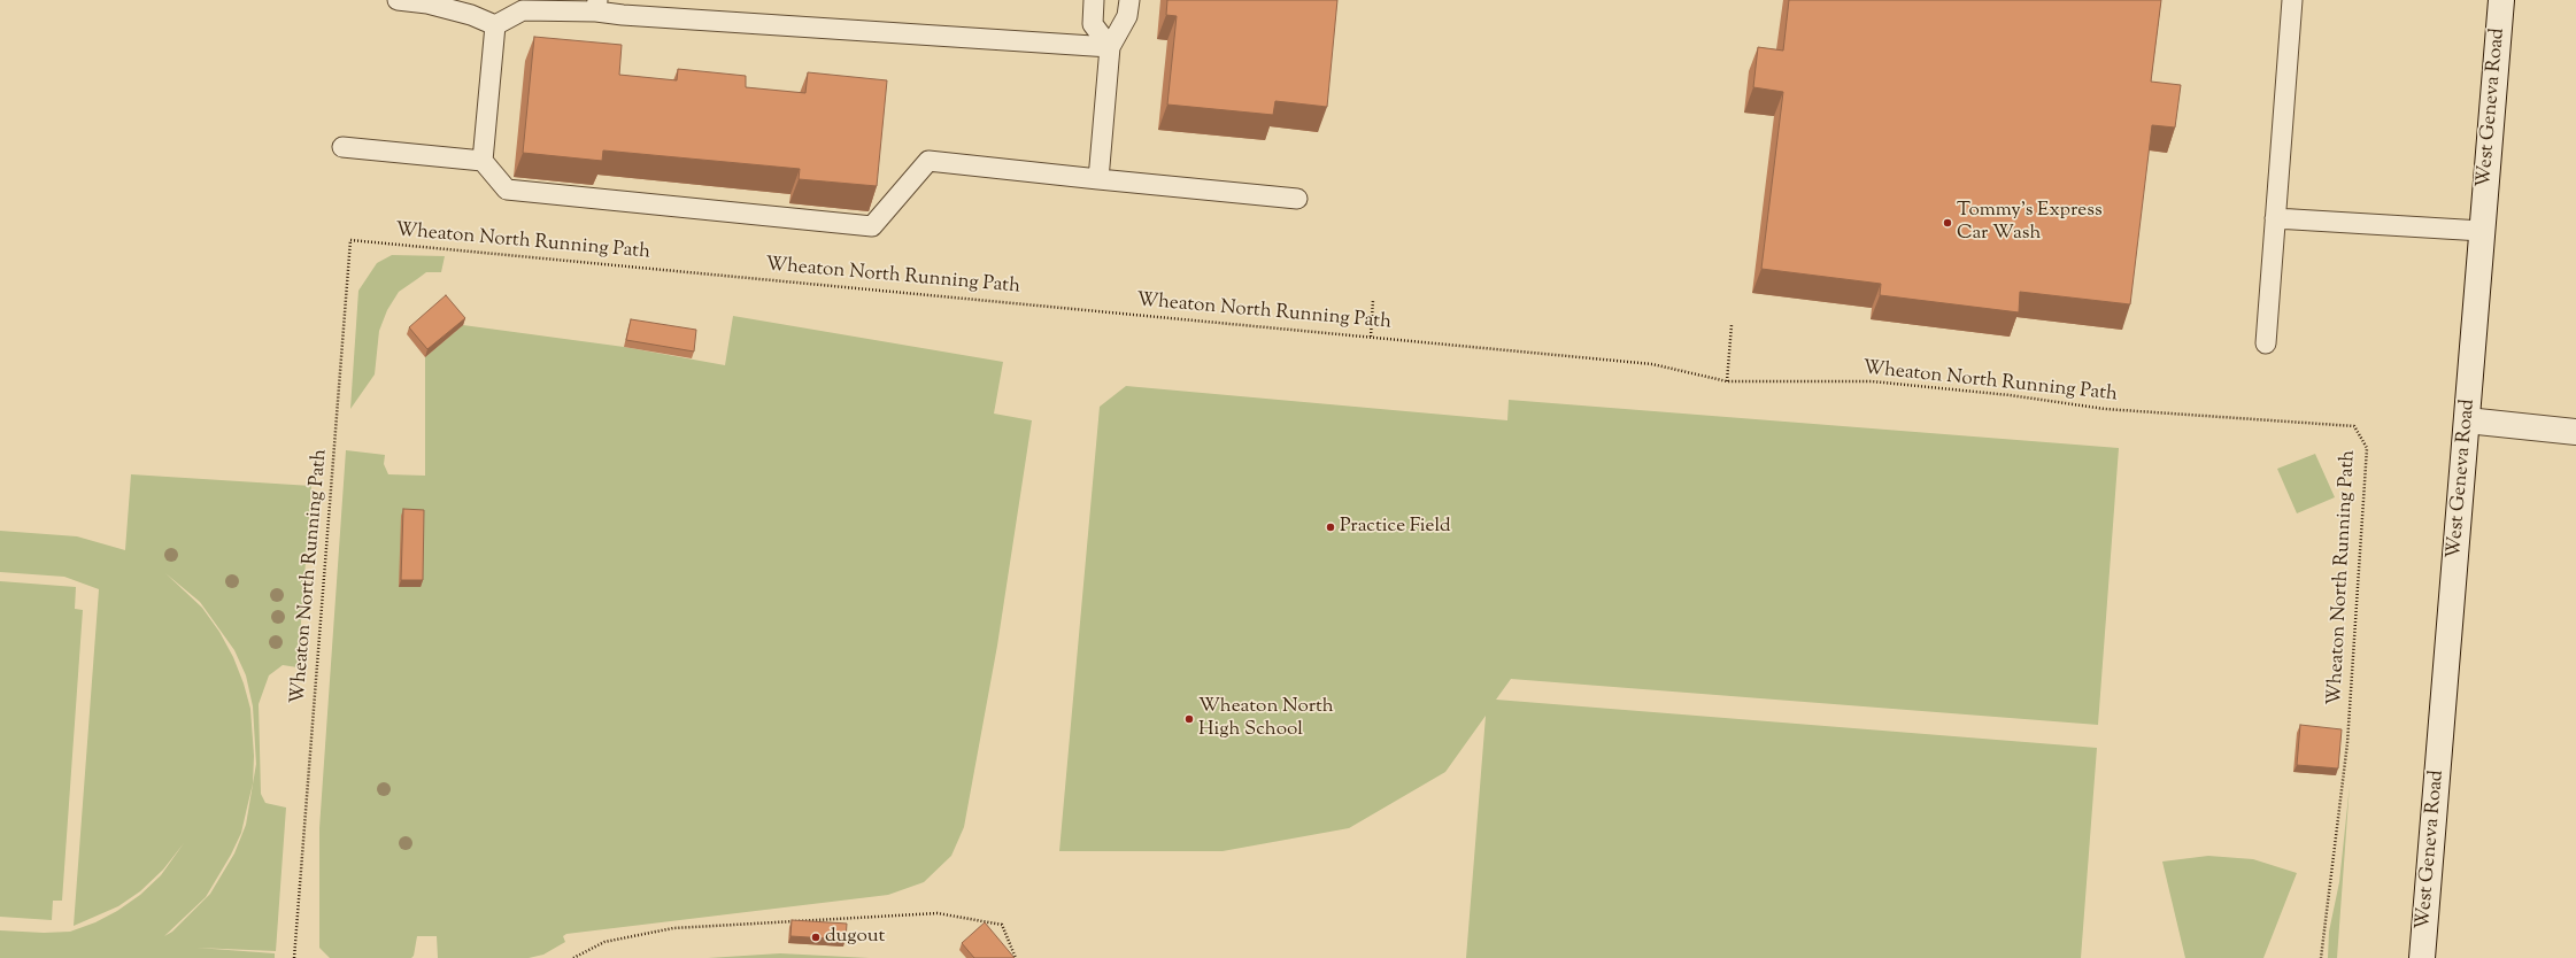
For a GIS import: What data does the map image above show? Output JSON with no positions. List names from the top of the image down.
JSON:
{
  "streets": {
    "main road": ["West Geneva Road"],
    "path": ["Wheaton North Running Path"]
  },
  "places": [
    "Tommy’s Express Car Wash",
    "Practice Field",
    "Wheaton North High School",
    "dugout"
  ]
}
